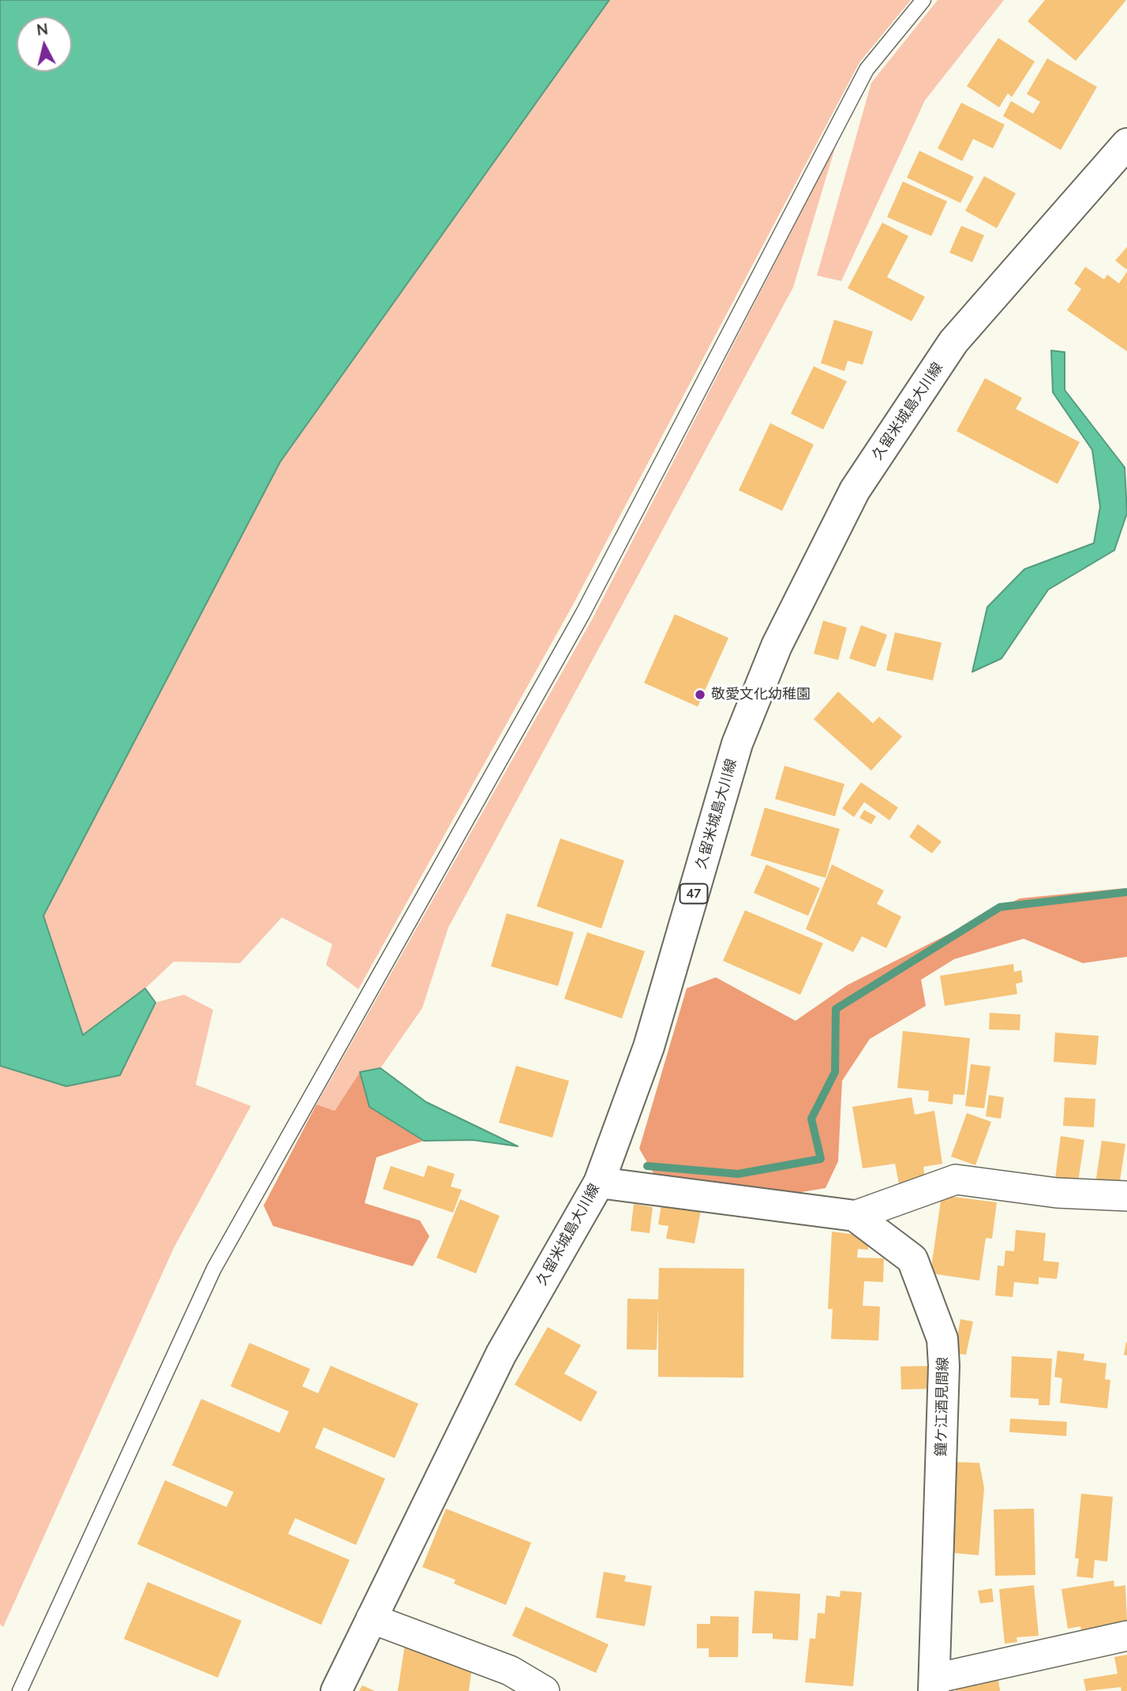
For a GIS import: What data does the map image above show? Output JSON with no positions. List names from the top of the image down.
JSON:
{
  "streets": {
    "main road": ["久留米城島大川線", "47", "鐘ケ江酒見間線"]
  },
  "crossings": [
    ["久留米城島大川線", "鐘ケ江酒見間線"]
  ],
  "places": ["敬愛文化幼稚園"],
  "north": "top"
}
